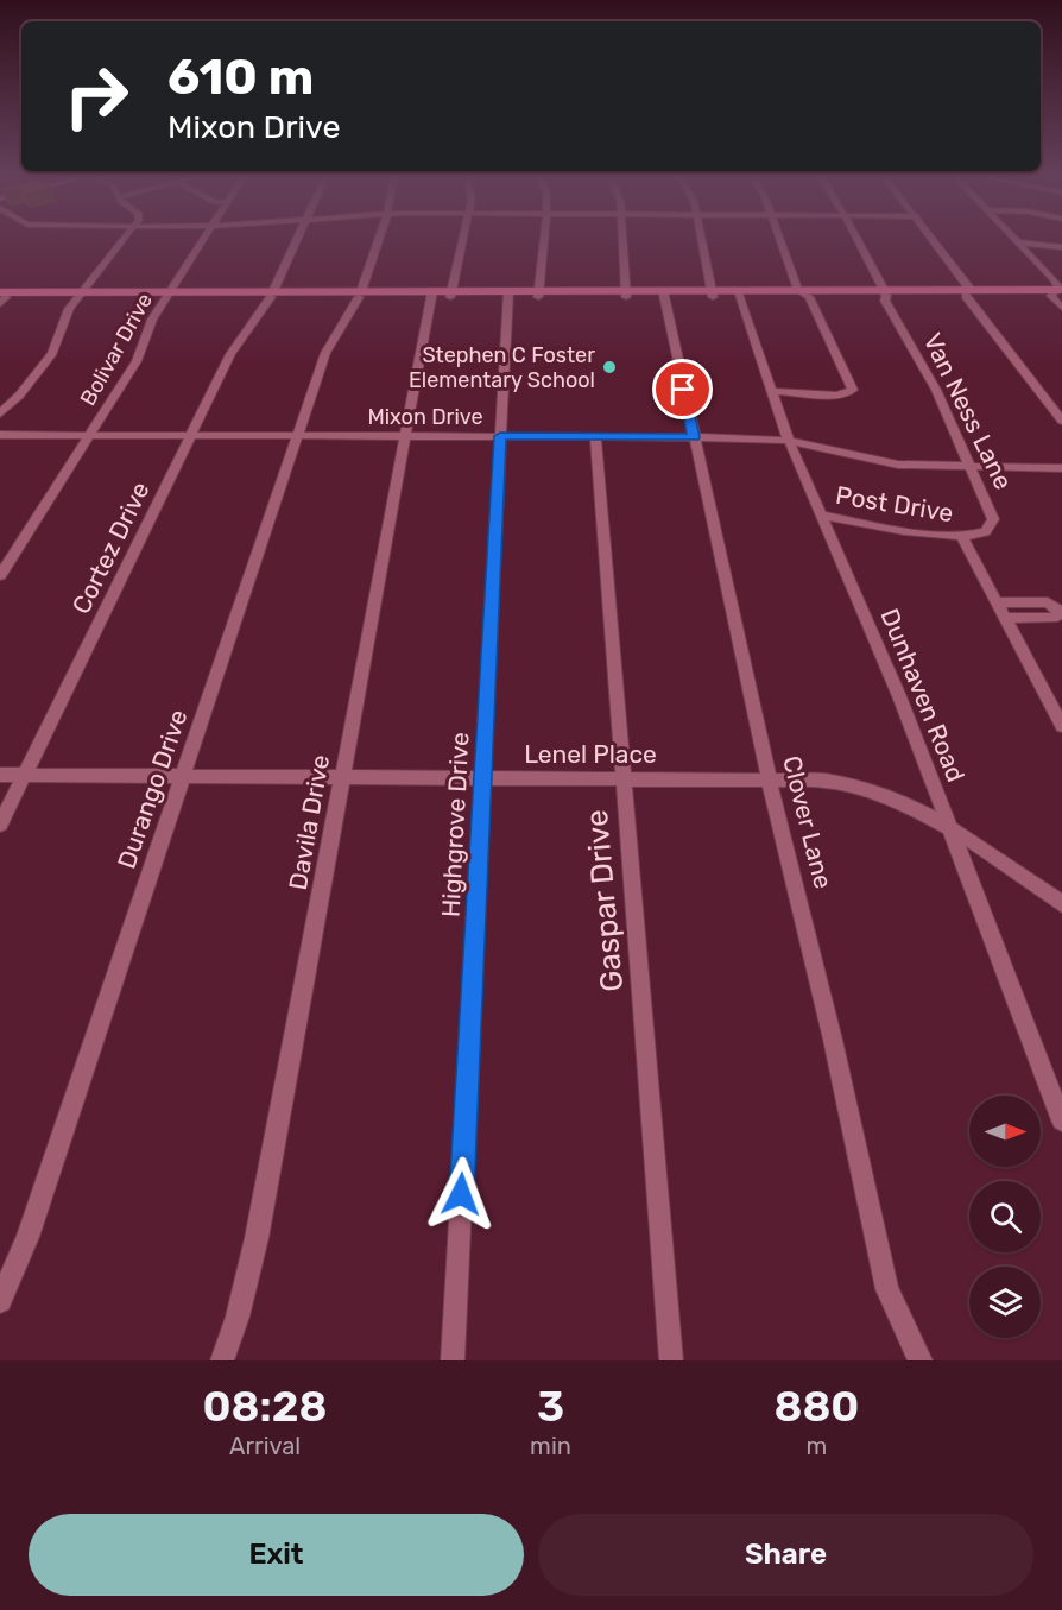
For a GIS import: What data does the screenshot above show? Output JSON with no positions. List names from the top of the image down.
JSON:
{
  "streets": {
    "street": [
      "Bolivar Drive",
      "Van Ness Lane",
      "Mixon Drive",
      "Post Drive",
      "Cortez Drive",
      "Dunhaven Road",
      "Lenel Place",
      "Durango Drive",
      "Davila Drive",
      "Clover Lane",
      "Highgrove Drive",
      "Gaspar Drive"
    ]
  },
  "crossings": [
    ["Bolivar Drive", "Mixon Drive"],
    ["Van Ness Lane", "Mixon Drive"],
    ["Van Ness Lane", "Post Drive"],
    ["Mixon Drive", "Cortez Drive"],
    ["Mixon Drive", "Dunhaven Road"],
    ["Mixon Drive", "Durango Drive"],
    ["Mixon Drive", "Davila Drive"],
    ["Mixon Drive", "Clover Lane"],
    ["Mixon Drive", "Highgrove Drive"],
    ["Mixon Drive", "Gaspar Drive"],
    ["Post Drive", "Dunhaven Road"],
    ["Cortez Drive", "Lenel Place"],
    ["Dunhaven Road", "Lenel Place"],
    ["Lenel Place", "Durango Drive"],
    ["Lenel Place", "Davila Drive"],
    ["Lenel Place", "Clover Lane"],
    ["Lenel Place", "Highgrove Drive"],
    ["Lenel Place", "Gaspar Drive"]
  ],
  "places": ["Stephen C Foster Elementary School"],
  "north": "right",
  "page": {
    "turn": ["610 m", "Mixon Drive"],
    "eta": [
      "08:28",
      "Arrival",
      "3",
      "min",
      "880",
      "m"
    ],
    "buttons": ["Exit", "Share"]
  }
}
